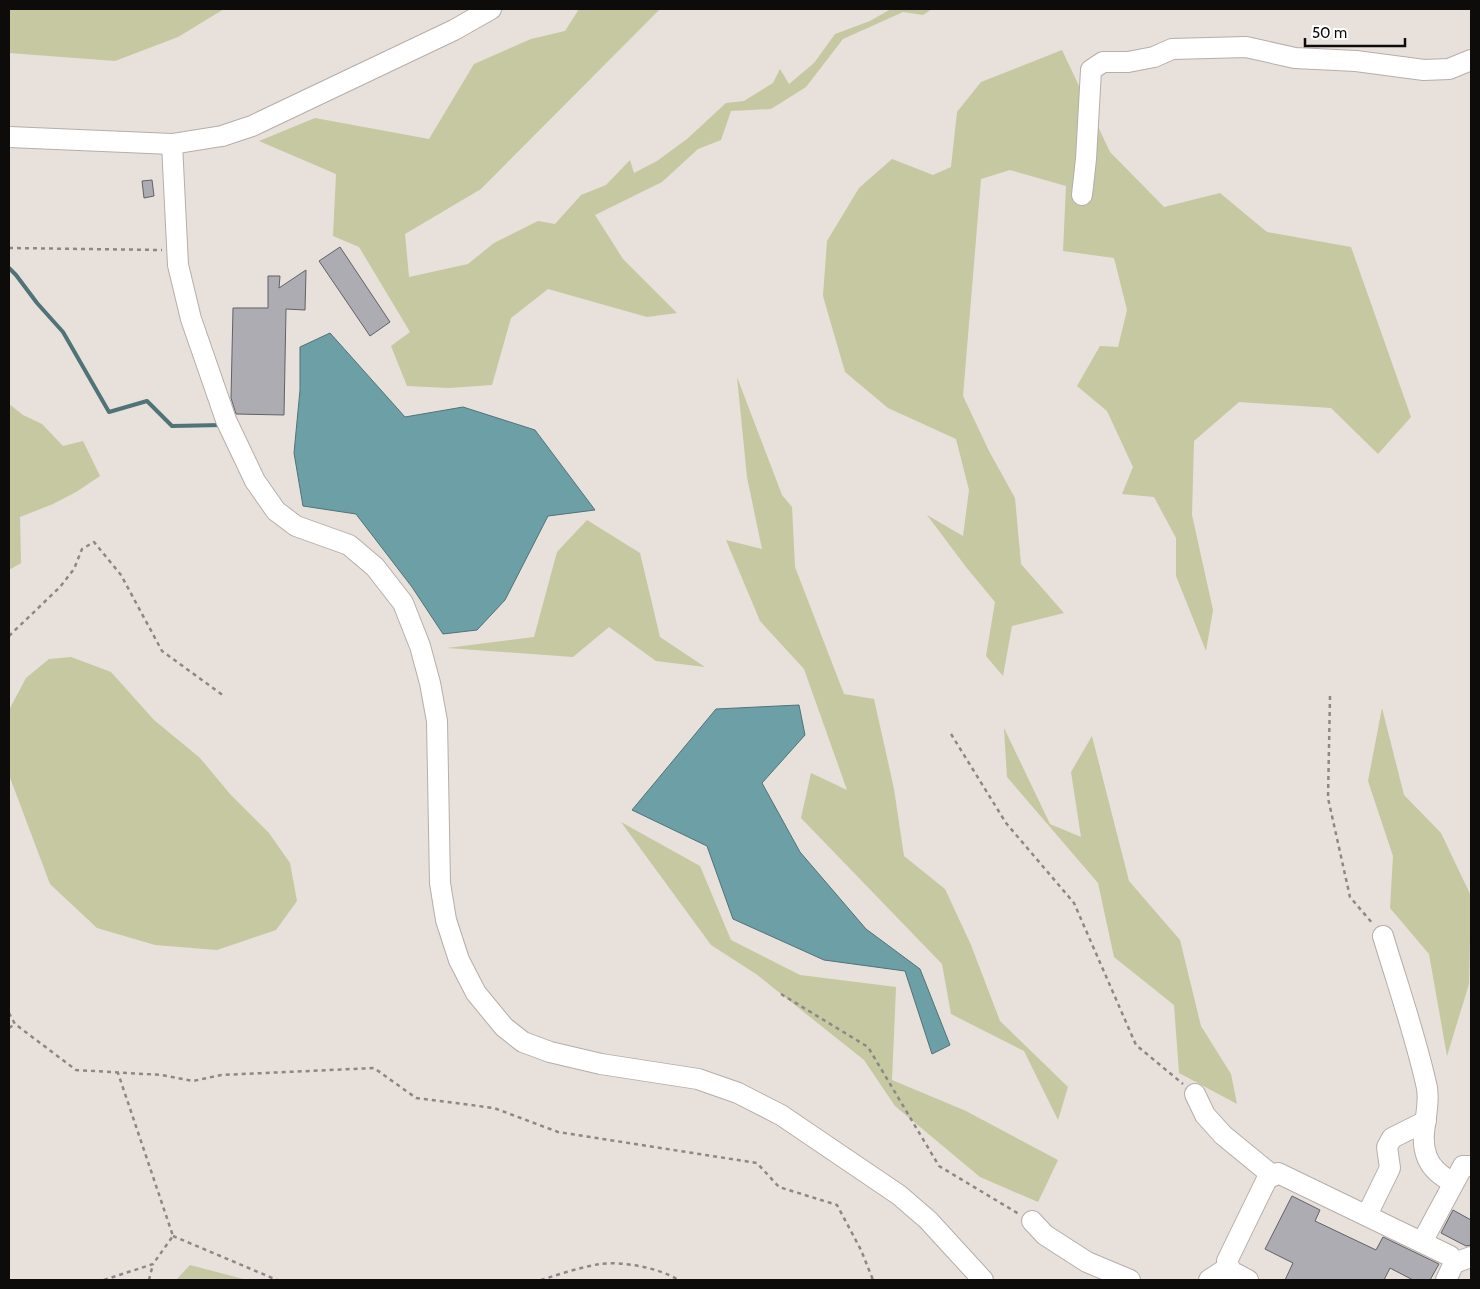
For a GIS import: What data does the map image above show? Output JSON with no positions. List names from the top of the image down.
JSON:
{
  "scale_bar": "50 m"
}
